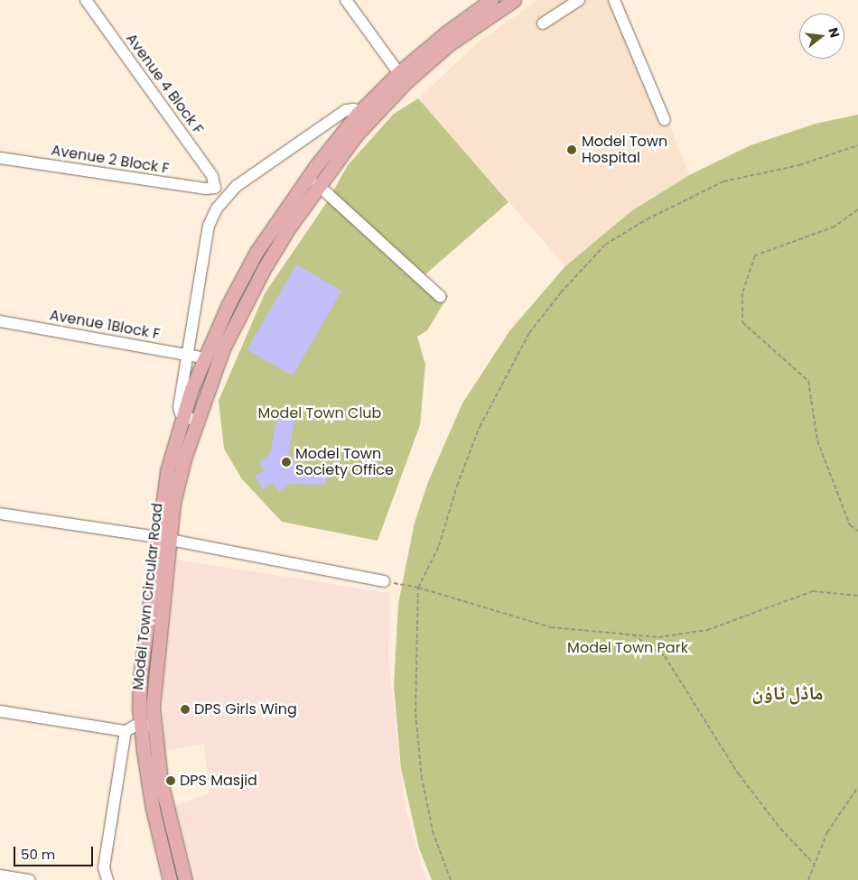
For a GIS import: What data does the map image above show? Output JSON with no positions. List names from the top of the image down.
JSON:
{
  "streets": {
    "main road": ["Model Town Circular Road"],
    "street": ["Avenue 4 Block F", "Avenue 2 Block F", "Avenue 1Block F"]
  },
  "crossings": [
    ["Avenue 4 Block F", "Avenue 2 Block F"],
    ["Avenue 1Block F", "Model Town Circular Road"]
  ],
  "districts": ["ماڈل ٹاؤن"],
  "parks": ["Model Town Club", "Model Town Park"],
  "places": [
    "Model Town Hospital",
    "Model Town Society Office",
    "DPS Girls Wing",
    "DPS Masjid"
  ],
  "scale_bar": "50 m",
  "north": "right"
}
